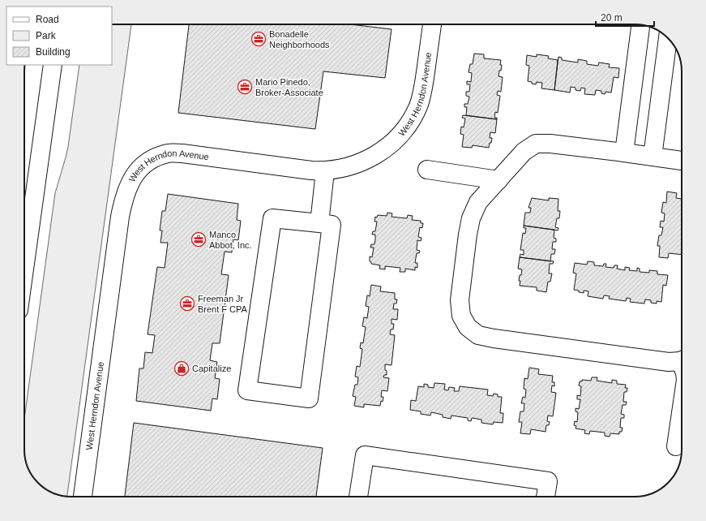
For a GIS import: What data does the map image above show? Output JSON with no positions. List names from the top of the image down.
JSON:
{
  "streets": {
    "street": ["West Herndon Avenue"]
  },
  "places": {
    "office": [
      "Bonadelle Neighborhoods",
      "Mario Pinedo, Broker-Associate",
      "Manco Abbot, Inc.",
      "Freeman Jr Brent F CPA"
    ],
    "shop": ["Capitalize"]
  },
  "legend": ["Road", "Park", "Building"],
  "scale_bar": "20 m"
}
